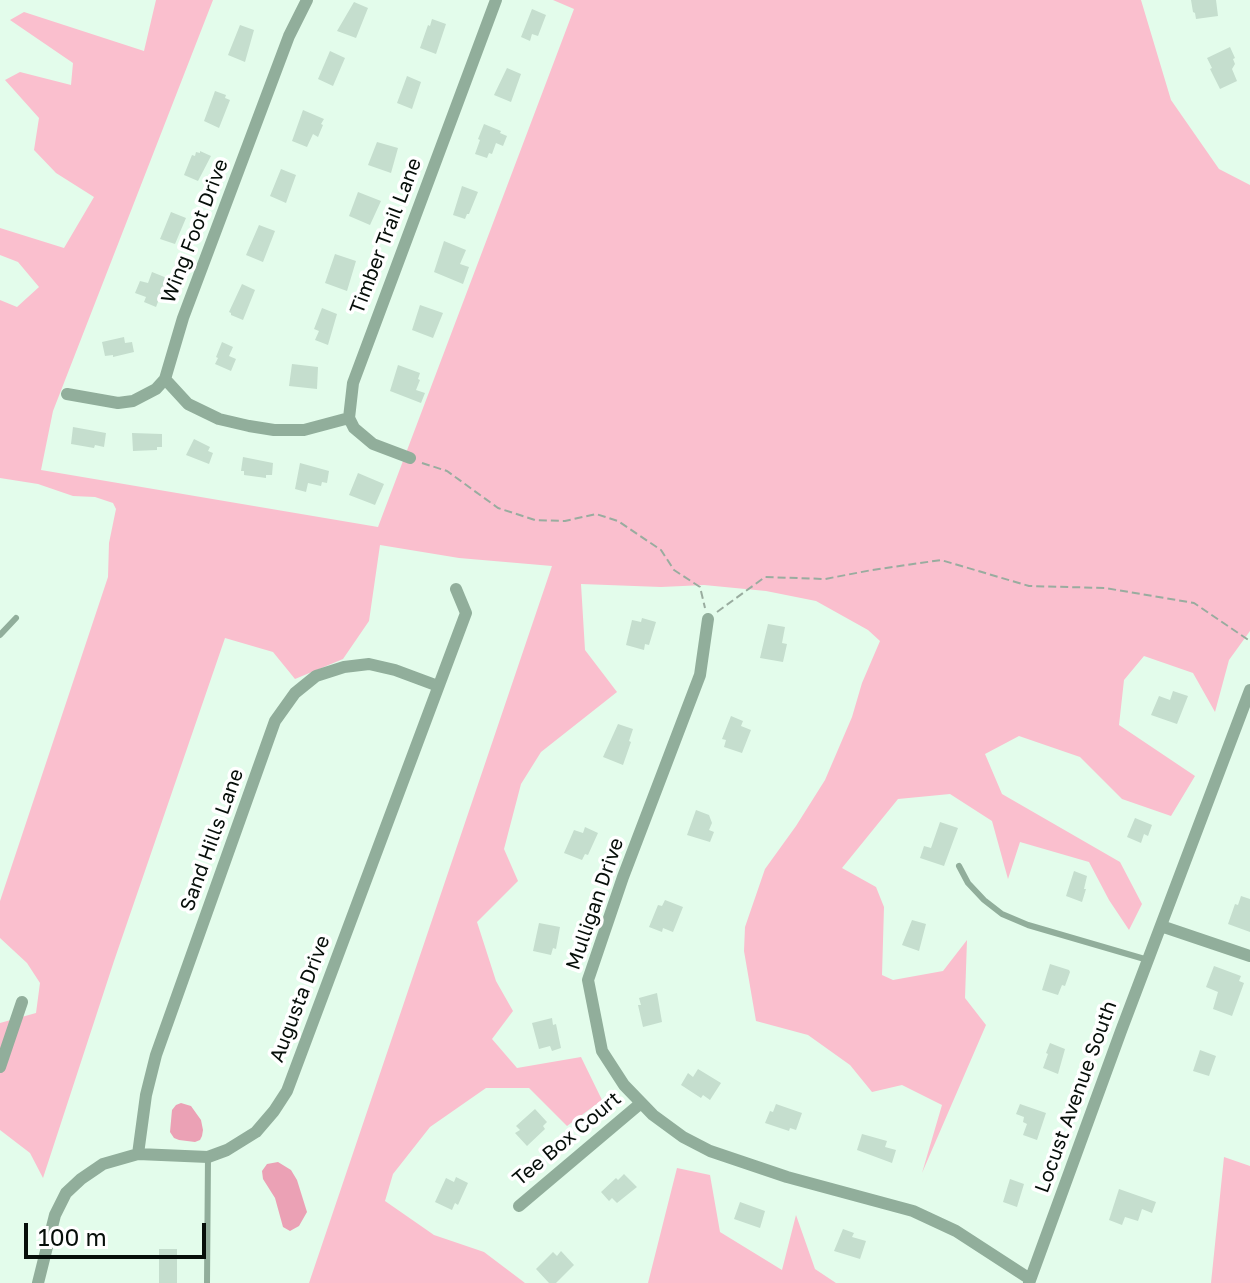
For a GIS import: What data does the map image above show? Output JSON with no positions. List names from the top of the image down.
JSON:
{
  "streets": {
    "street": [
      "Wing Foot Drive",
      "Timber Trail Lane",
      "Sand Hills Lane",
      "Mulligan Drive",
      "Augusta Drive",
      "Locust Avenue South",
      "Tee Box Court"
    ]
  },
  "crossings": [
    ["Sand Hills Lane", "Augusta Drive"],
    ["Mulligan Drive", "Locust Avenue South"],
    ["Mulligan Drive", "Tee Box Court"]
  ],
  "scale_bar": "100 m"
}
